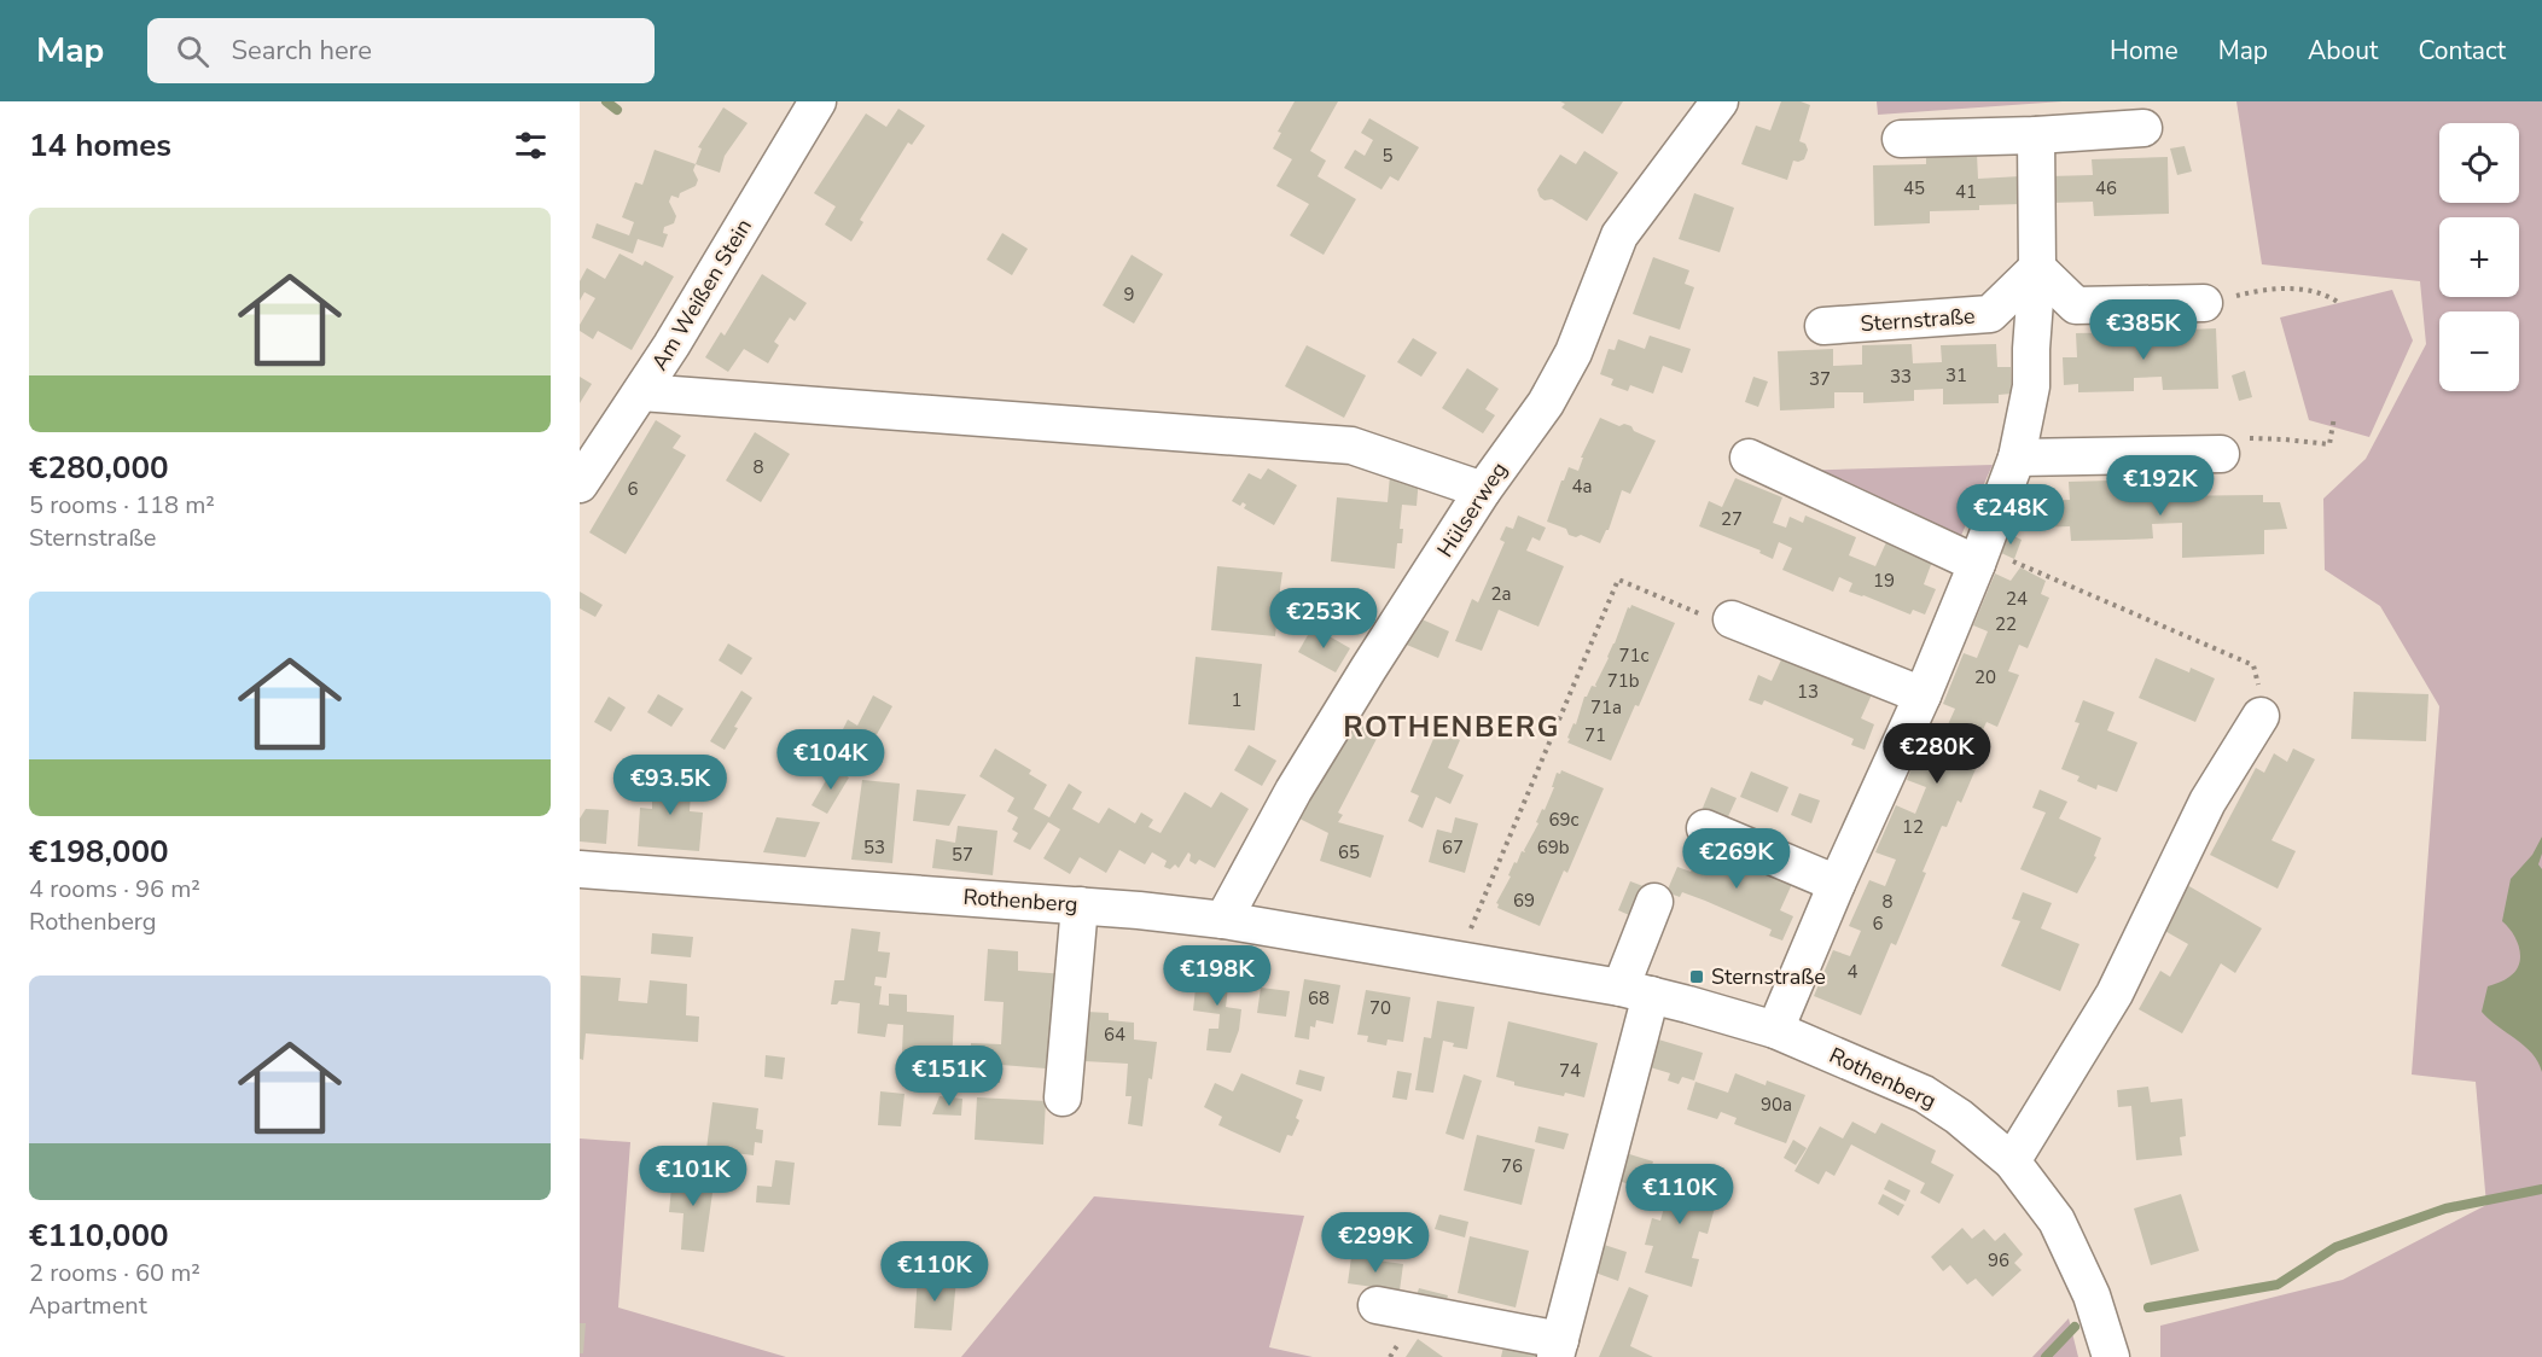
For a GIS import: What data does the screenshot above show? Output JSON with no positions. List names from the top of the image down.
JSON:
{
  "streets": {
    "street": [
      "Am Weißen Stein",
      "Sternstraße",
      "Hülserweg",
      "Rothenberg"
    ]
  },
  "crossings": [
    ["Hülserweg", "Rothenberg"]
  ],
  "districts": ["ROTHENBERG"],
  "places": {
    "transit": ["Sternstraße"]
  },
  "house_numbers": [
    "5",
    "45",
    "46",
    "41",
    "9",
    "31",
    "33",
    "37",
    "8",
    "4a",
    "6",
    "27",
    "19",
    "2a",
    "24",
    "22",
    "71c",
    "20",
    "71b",
    "13",
    "1",
    "71a",
    "71",
    "69c",
    "12",
    "53",
    "67",
    "69b",
    "65",
    "57",
    "69",
    "8",
    "6",
    "4",
    "68",
    "70",
    "64",
    "74",
    "90a",
    "76",
    "96"
  ],
  "page": {
    "header": "Map",
    "search": "Search here",
    "nav": [
      "Home",
      "Map",
      "About",
      "Contact"
    ],
    "heading": "14 homes",
    "map_buttons": ["+", "−"],
    "list": [
      {
        "name": "€280,000",
        "note": "5 rooms · 118 m² · Sternstraße"
      },
      {
        "name": "€198,000",
        "note": "4 rooms · 96 m² · Rothenberg"
      },
      {
        "name": "€110,000",
        "note": "2 rooms · 60 m² · Apartment"
      }
    ],
    "price": [
      "€385K",
      "€192K",
      "€248K",
      "€253K",
      "€280K",
      "€104K",
      "€93.5K",
      "€269K",
      "€198K",
      "€151K",
      "€101K",
      "€110K",
      "€299K",
      "€110K"
    ]
  }
}
